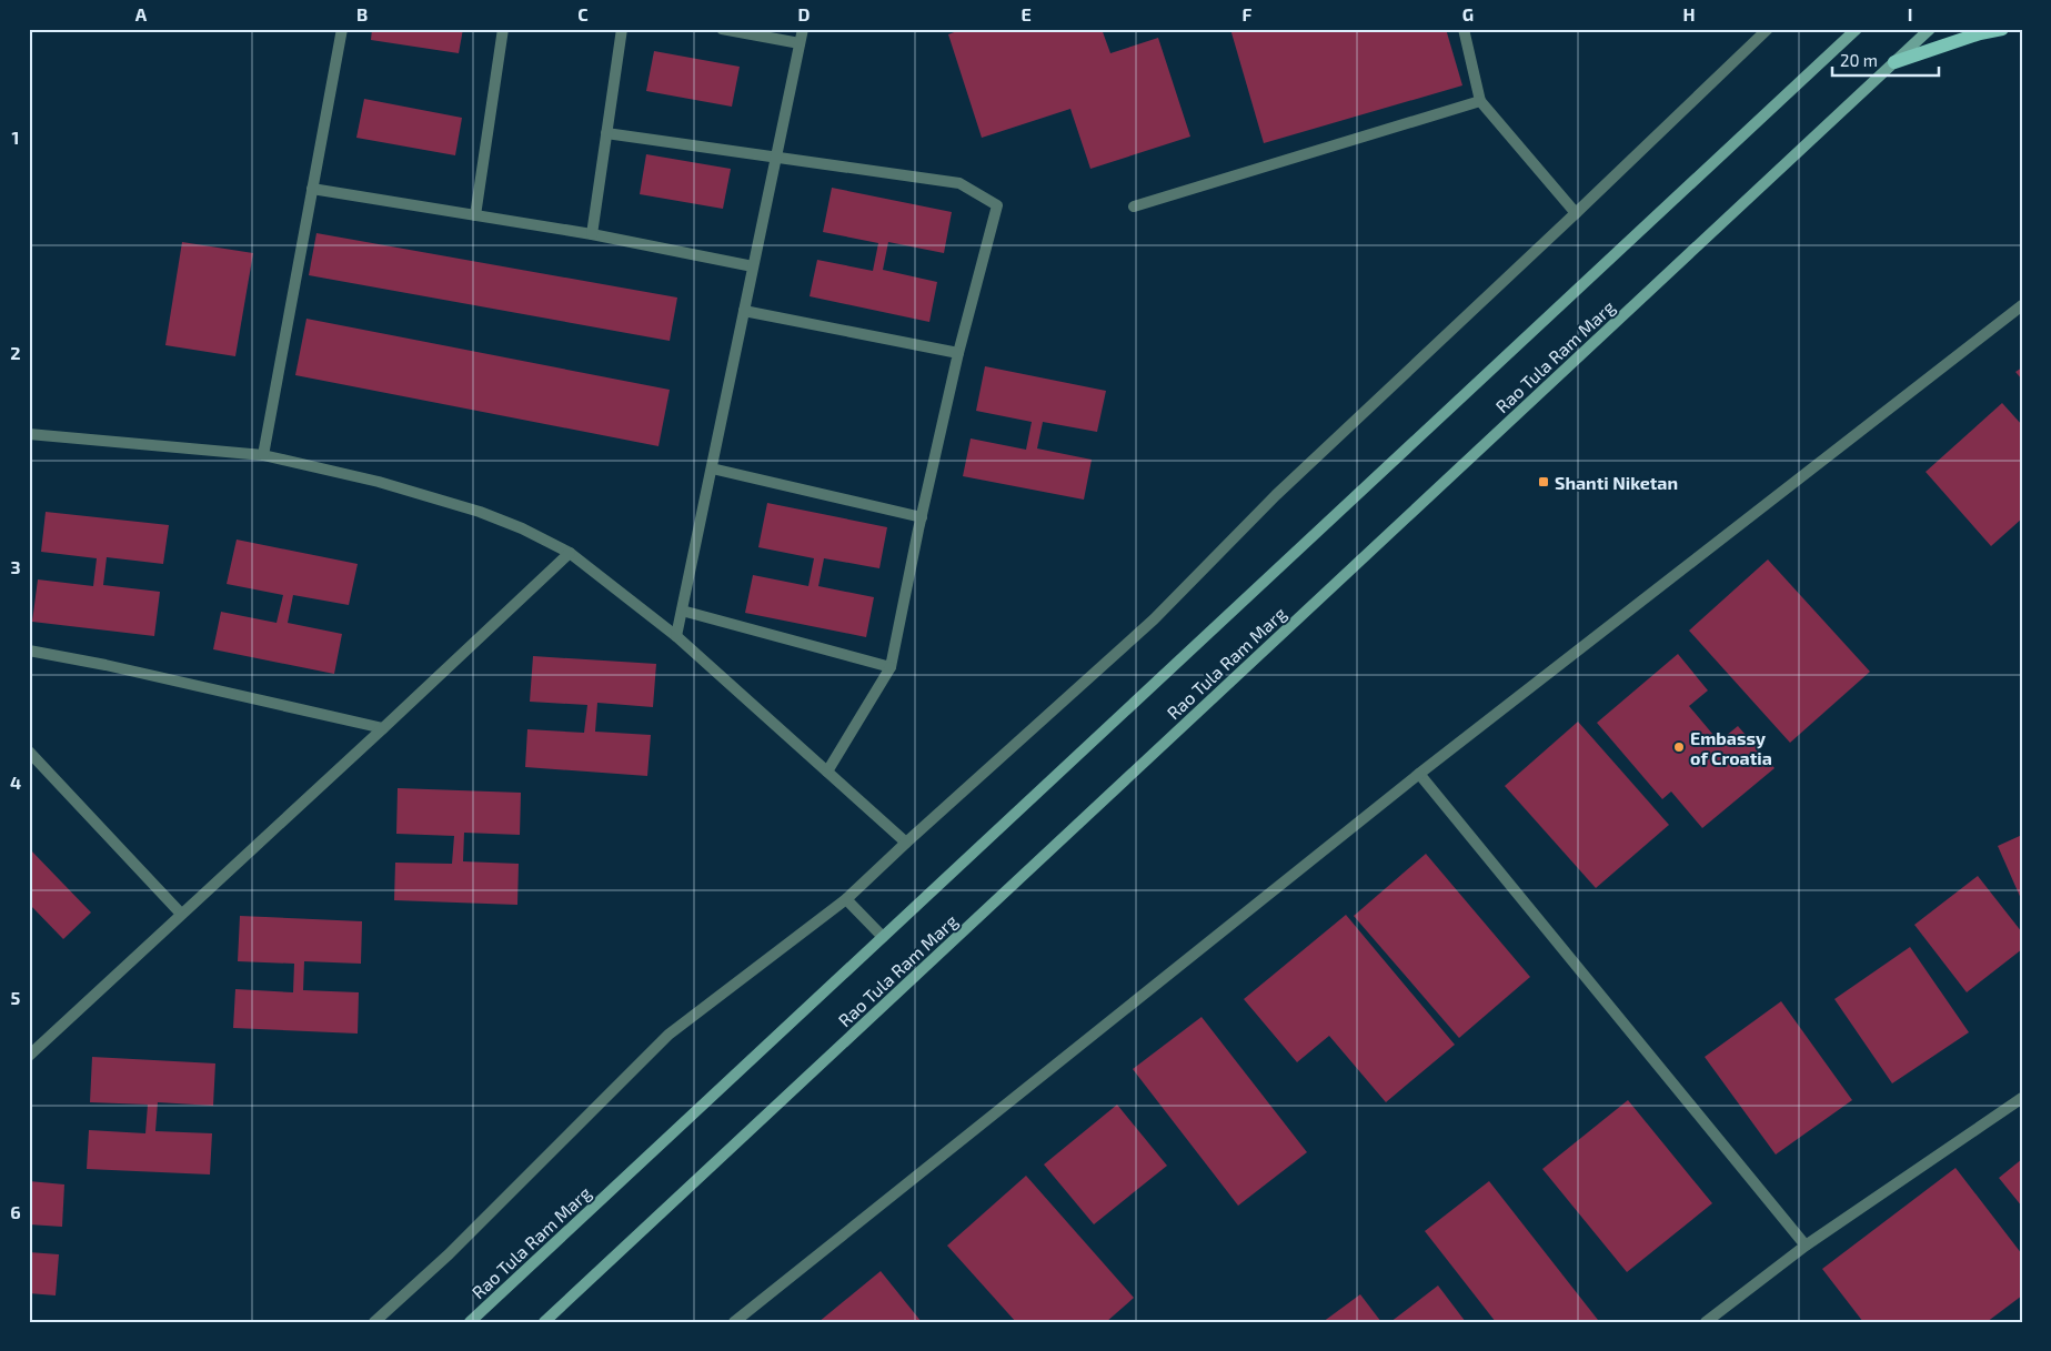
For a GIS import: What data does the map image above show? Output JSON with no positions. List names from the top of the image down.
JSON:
{
  "streets": {
    "main road": ["Rao Tula Ram Marg"]
  },
  "places": {
    "transit": ["Shanti Niketan"],
    "other": ["Embassy of Croatia"]
  },
  "scale_bar": "20 m",
  "grid": {
    "columns": [
      "A",
      "B",
      "C",
      "D",
      "E",
      "F",
      "G",
      "H",
      "I"
    ],
    "rows": [
      "1",
      "2",
      "3",
      "4",
      "5",
      "6"
    ]
  }
}
